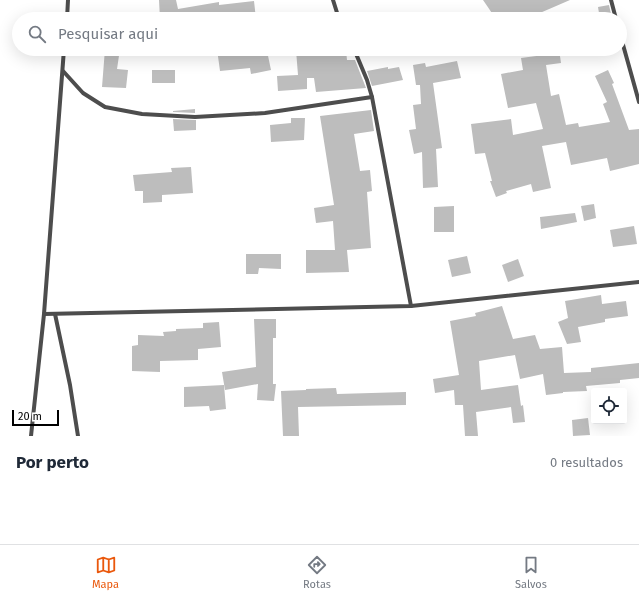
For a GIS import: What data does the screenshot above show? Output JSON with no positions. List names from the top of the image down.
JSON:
{
  "scale_bar": "20 m",
  "page": {
    "search": "Pesquisar aqui",
    "scale": "20 m",
    "heading": ["Por perto", "0 resultados"],
    "nav": ["Mapa", "Rotas", "Salvos"]
  }
}
